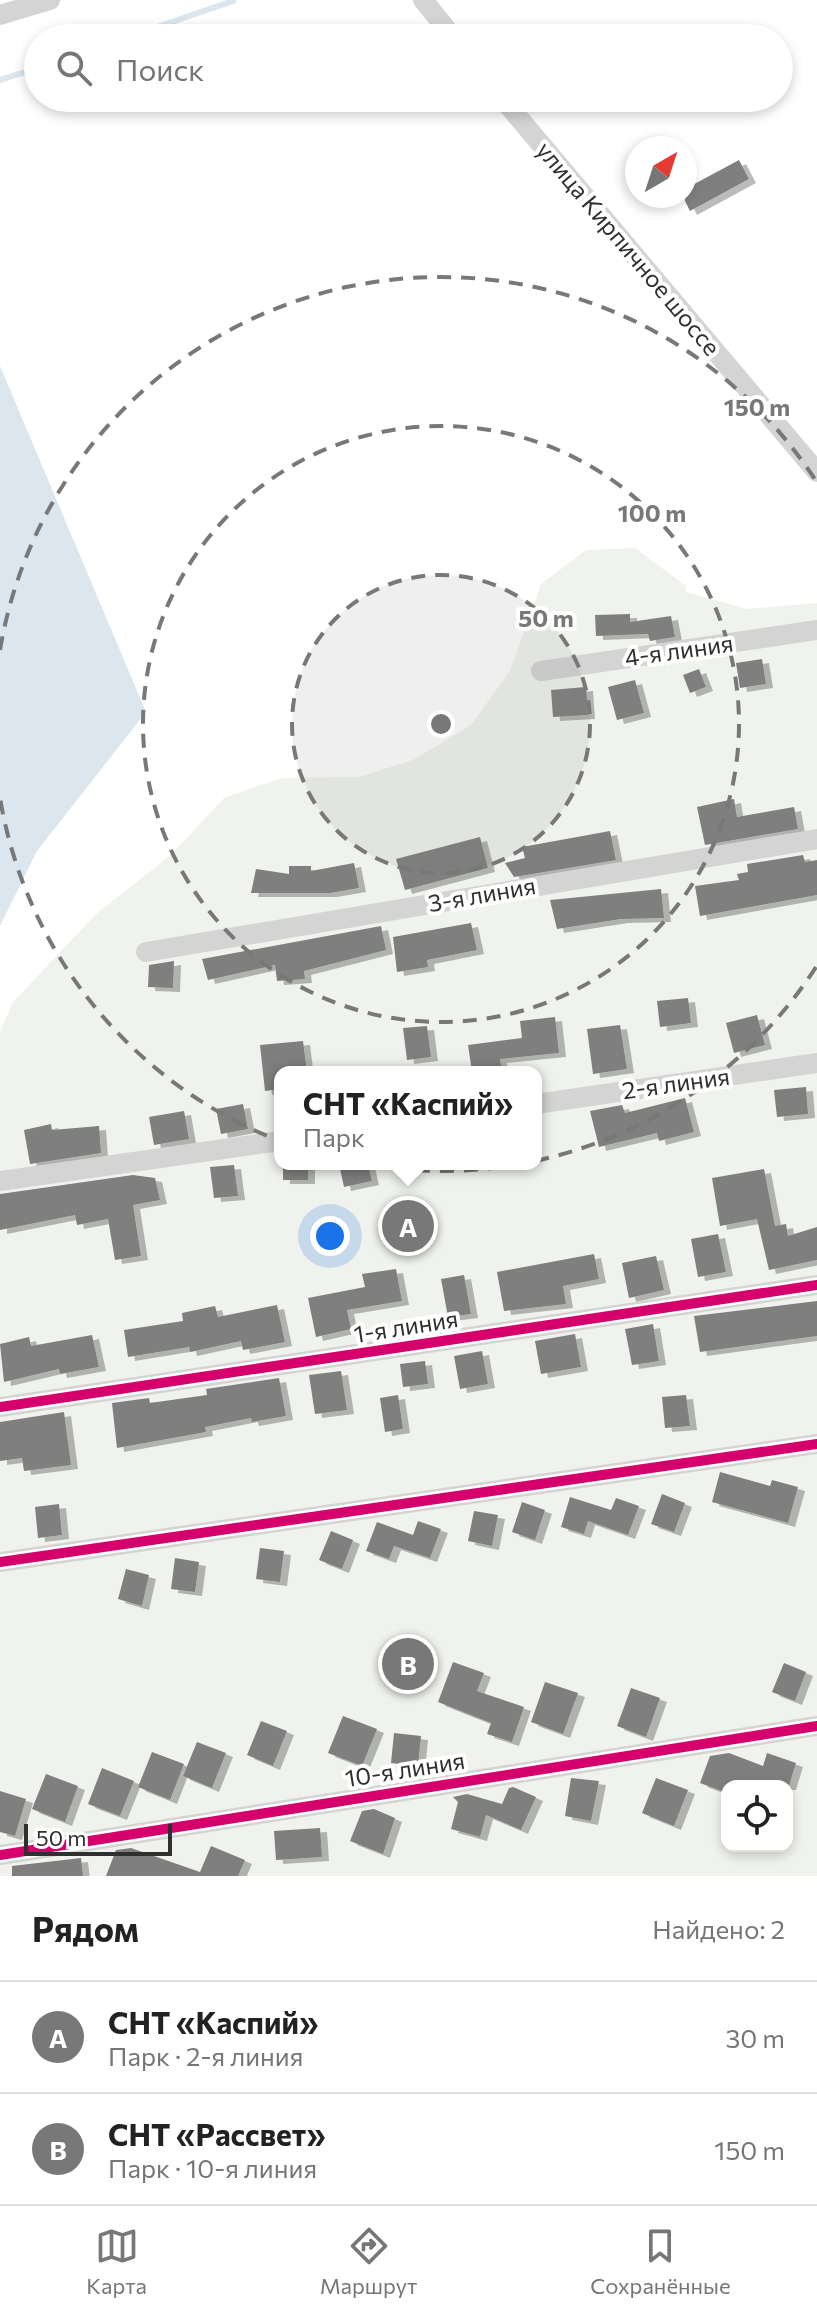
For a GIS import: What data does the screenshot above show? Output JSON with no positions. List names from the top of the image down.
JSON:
{
  "streets": {
    "street": [
      "улица Кирпичное шоссе",
      "4-я линия",
      "3-я линия",
      "2-я линия",
      "1-я линия",
      "10-я линия"
    ]
  },
  "scale_bar": "50 m",
  "north": "top right",
  "page": {
    "search": "Поиск",
    "popup": ["СНТ «Каспий»", "Парк"],
    "pins": ["A", "B"],
    "scale": "50 m",
    "heading": ["Рядом", "Найдено: 2"],
    "list": [
      {
        "mark": "A",
        "name": "СНТ «Каспий»",
        "note": "Парк · 2-я линия",
        "value": "30 m"
      },
      {
        "mark": "B",
        "name": "СНТ «Рассвет»",
        "note": "Парк · 10-я линия",
        "value": "150 m"
      }
    ],
    "nav": ["Карта", "Маршрут", "Сохранённые"]
  },
  "rings": ["150 m", "100 m", "50 m"]
}
